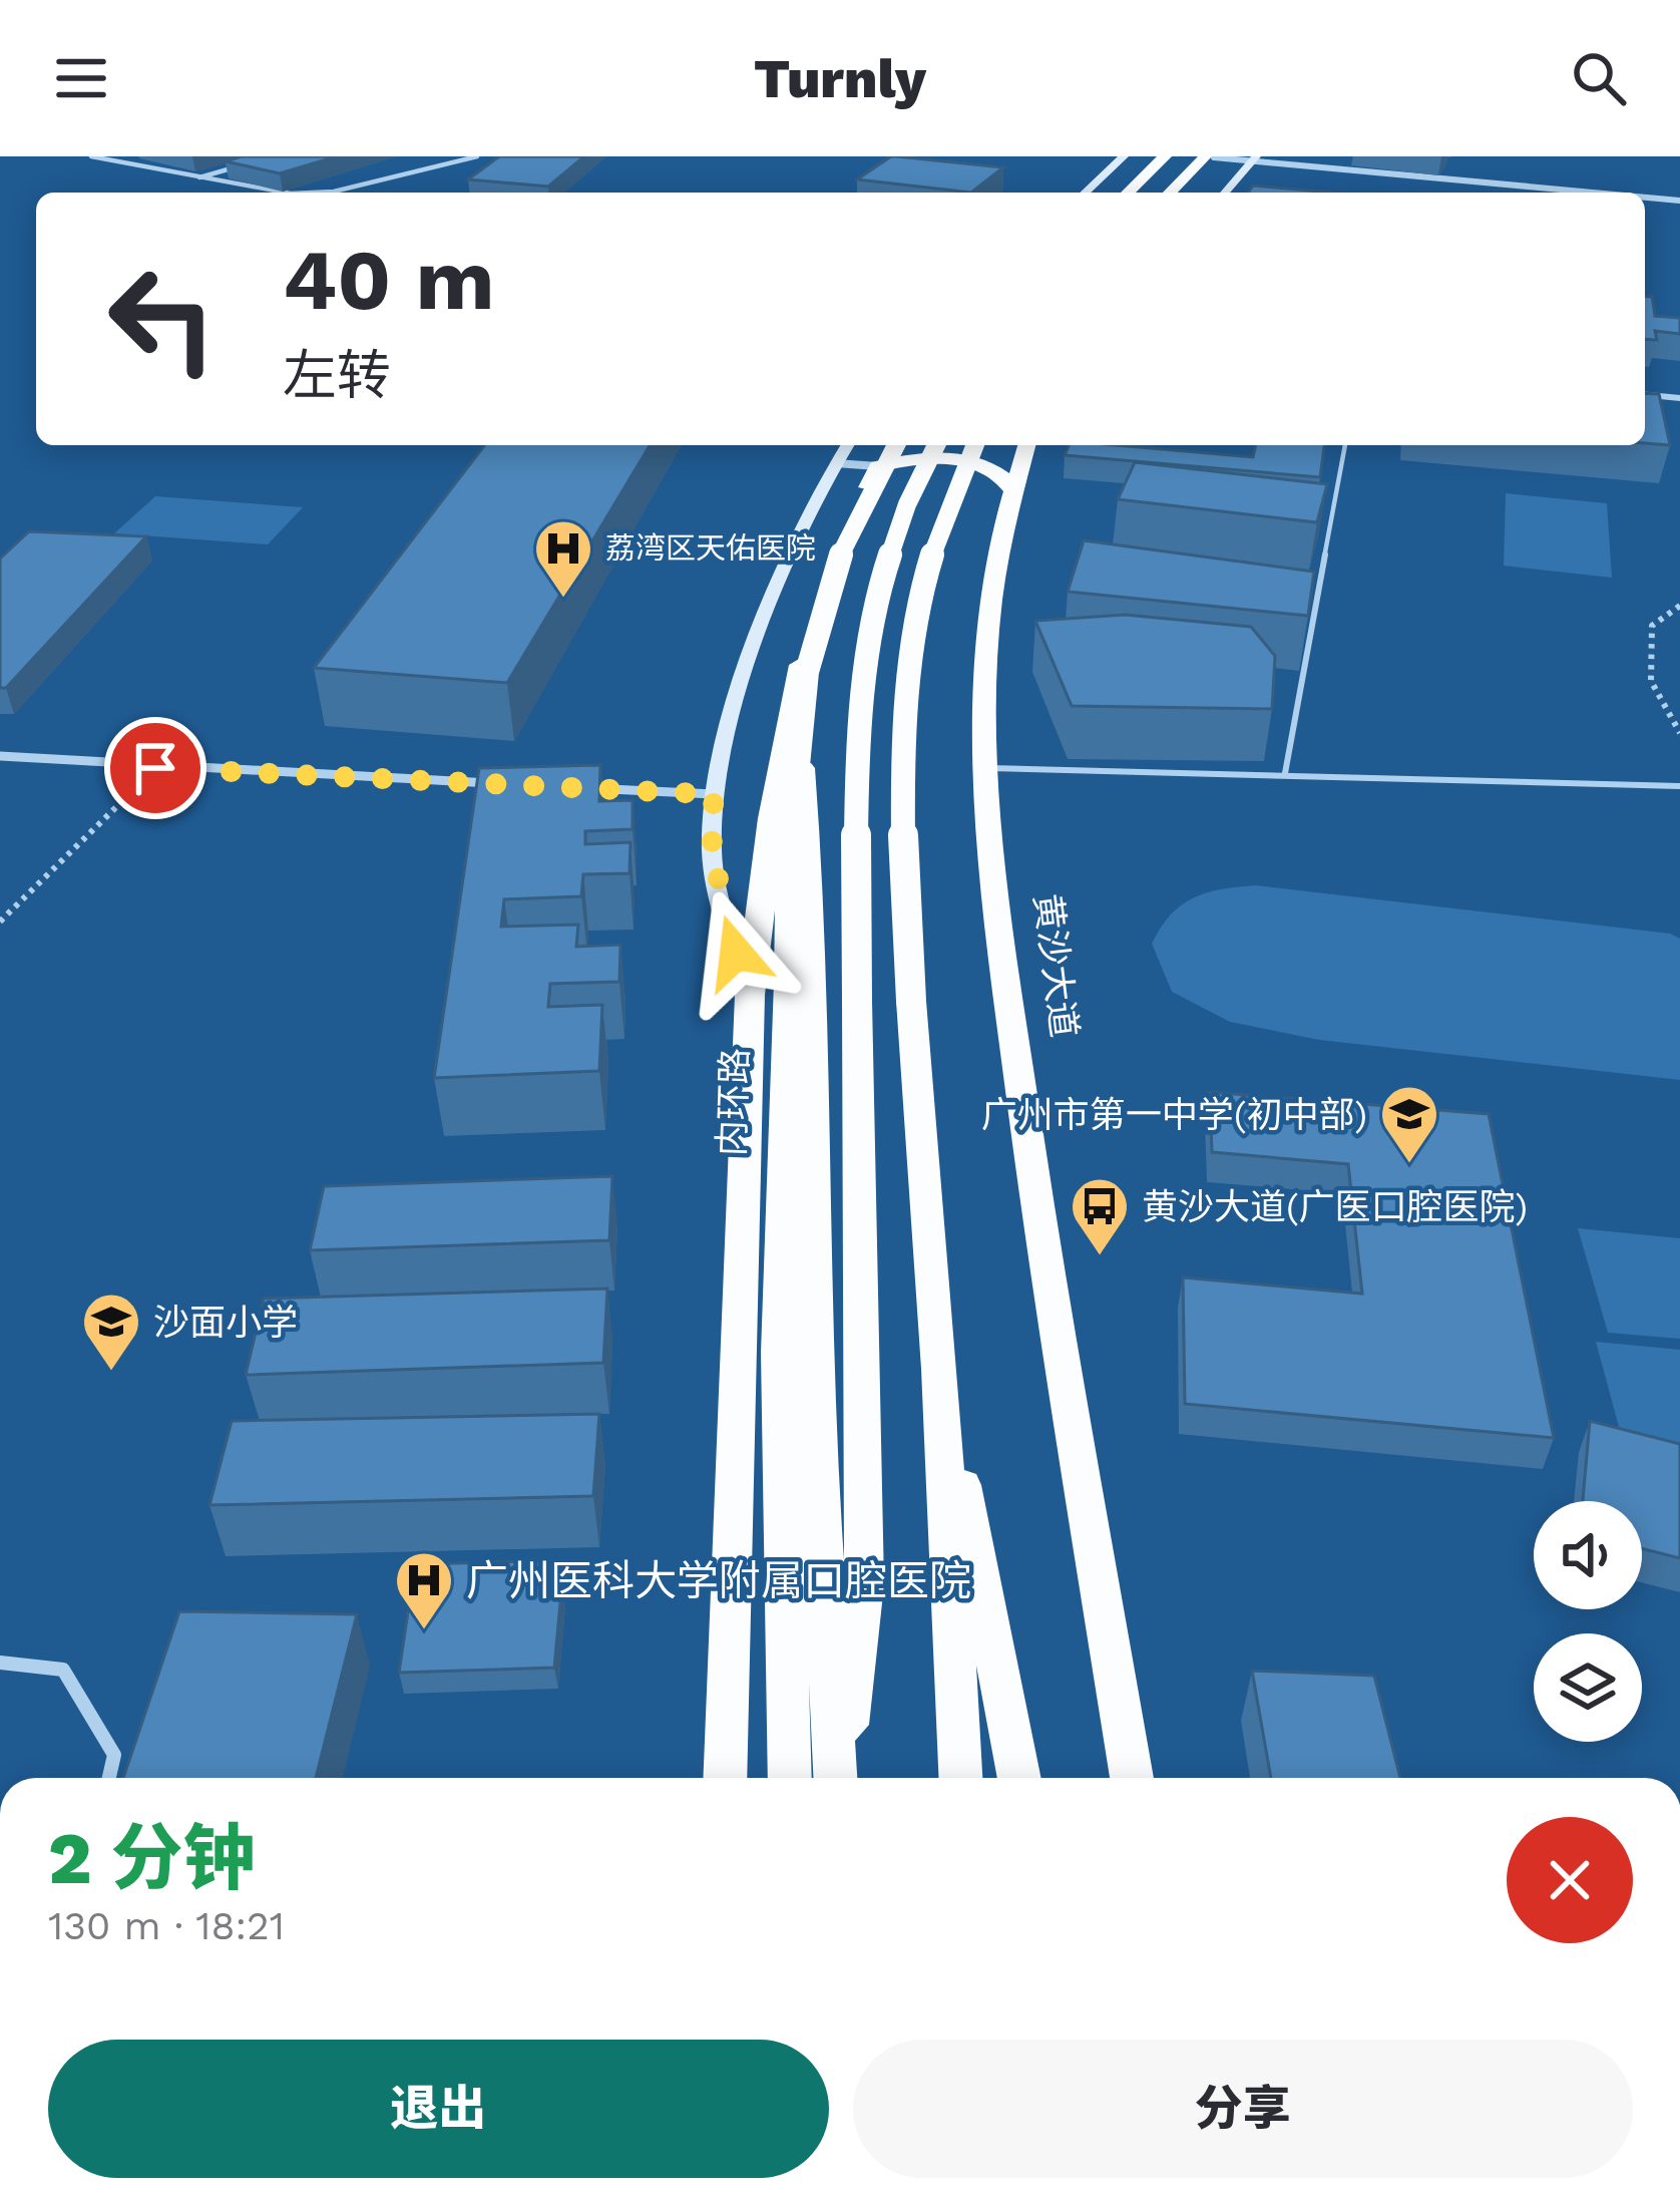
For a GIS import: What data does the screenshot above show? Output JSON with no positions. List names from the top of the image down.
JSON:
{
  "streets": {
    "highway": ["黄沙大道", "内环路"]
  },
  "places": {
    "hospital": ["荔湾区天佑医院", "广州医科大学附属口腔医院"],
    "school or university": ["广州市第一中学(初中部)", "沙面小学"],
    "bus stop": ["黄沙大道(广医口腔医院)"]
  },
  "page": {
    "header": "Turnly",
    "turn": ["40 m", "左转"],
    "heading": ["2 分钟", "130 m · 18:21"],
    "buttons": ["退出", "分享"]
  }
}
